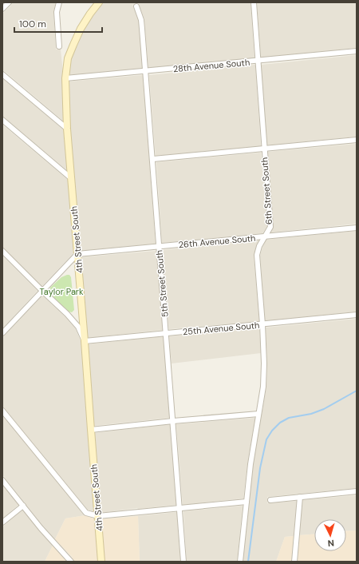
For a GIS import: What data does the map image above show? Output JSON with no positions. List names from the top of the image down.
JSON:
{
  "streets": {
    "street": [
      "28th Avenue South",
      "6th Street South",
      "4th Street South",
      "26th Avenue South",
      "5th Street South",
      "25th Avenue South"
    ]
  },
  "crossings": [
    ["28th Avenue South", "6th Street South"],
    ["28th Avenue South", "4th Street South"],
    ["28th Avenue South", "5th Street South"],
    ["6th Street South", "26th Avenue South"],
    ["6th Street South", "25th Avenue South"],
    ["4th Street South", "26th Avenue South"],
    ["4th Street South", "25th Avenue South"],
    ["26th Avenue South", "5th Street South"],
    ["5th Street South", "25th Avenue South"]
  ],
  "parks": ["Taylor Park"],
  "scale_bar": "100 m",
  "north": "bottom"
}
